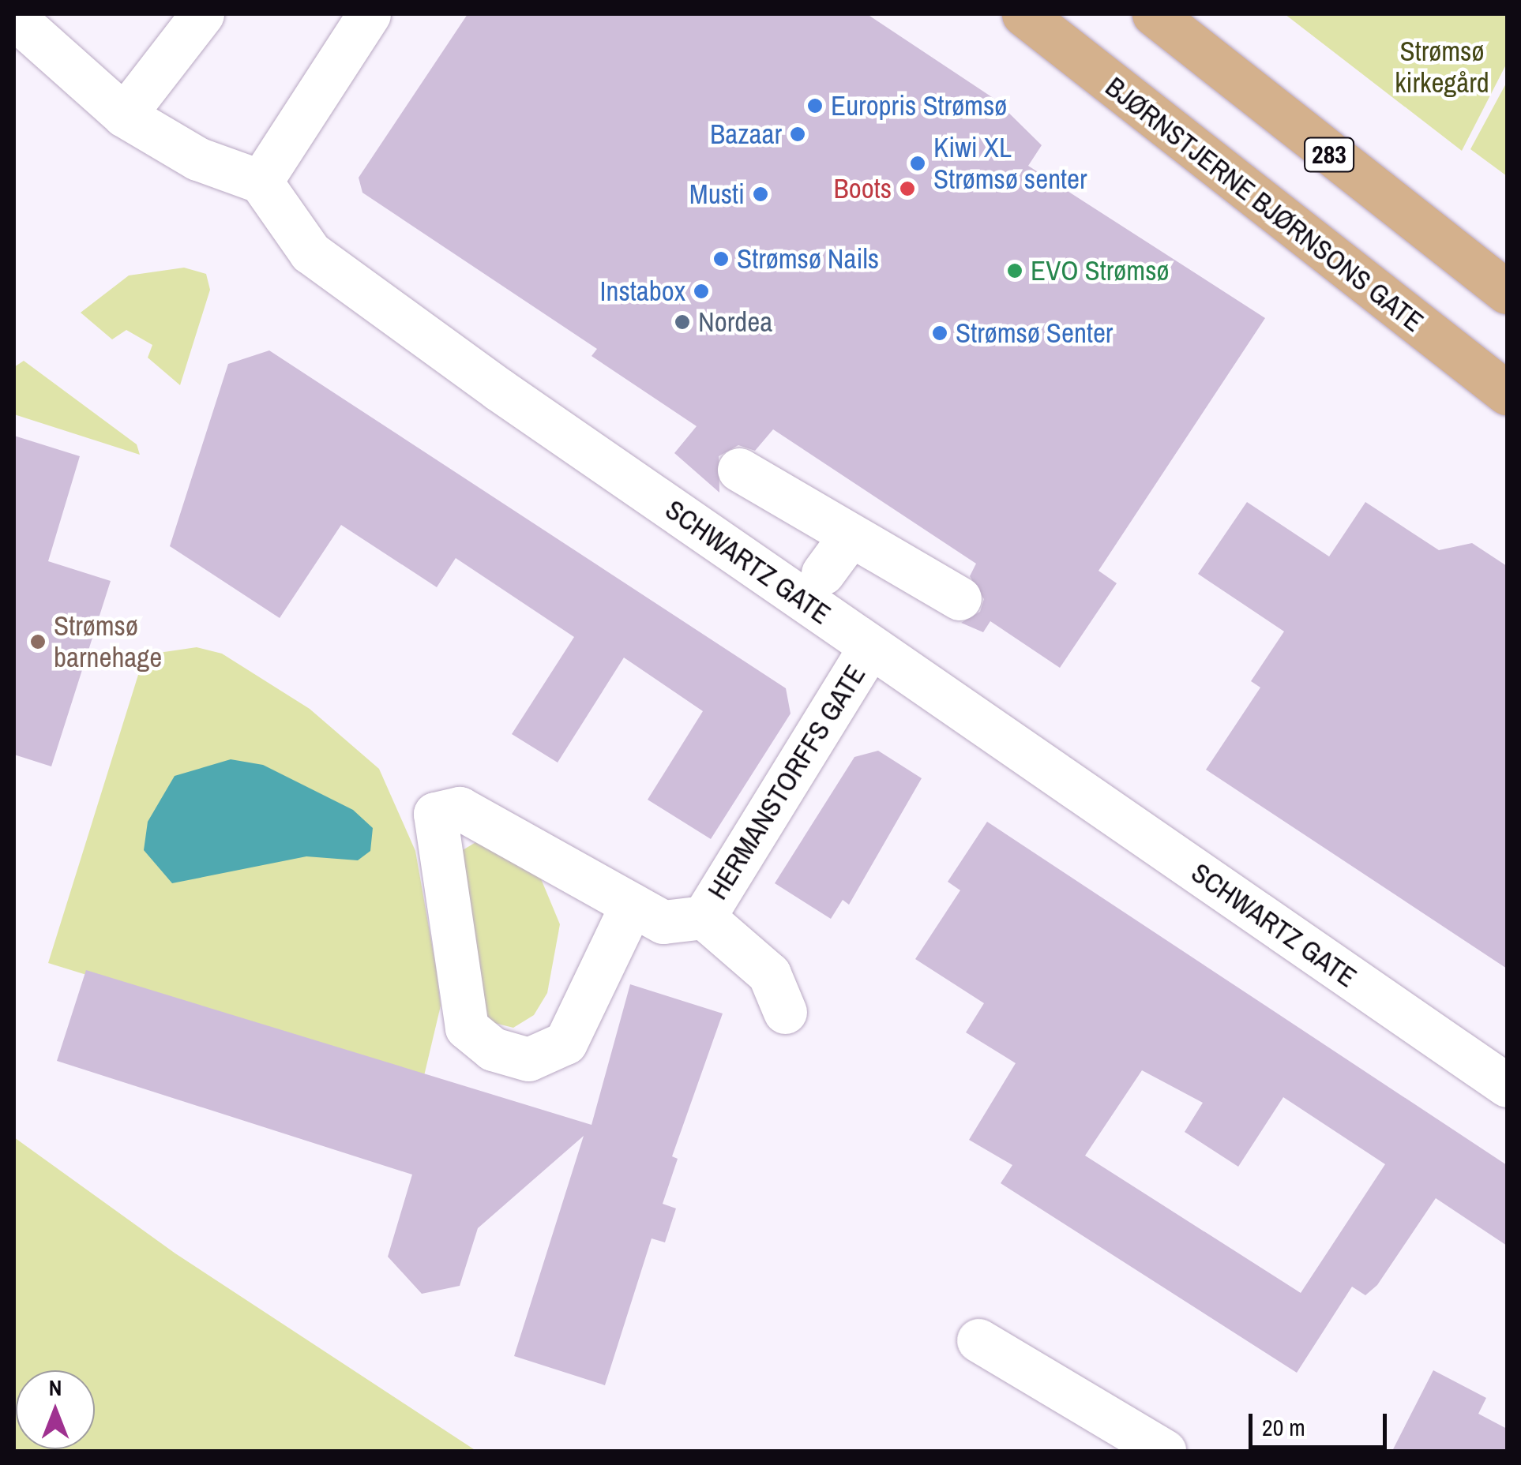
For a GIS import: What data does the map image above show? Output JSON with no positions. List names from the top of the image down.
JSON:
{
  "streets": {
    "main road": ["283", "BJØRNSTJERNE BJØRNSONS GATE"],
    "street": ["SCHWARTZ GATE", "HERMANSTORFFS GATE"]
  },
  "crossings": [
    ["SCHWARTZ GATE", "HERMANSTORFFS GATE"]
  ],
  "parks": ["Strømsø kirkegård"],
  "places": [
    "Europris Strømsø",
    "Bazaar",
    "Kiwi XL Strømsø senter",
    "Boots",
    "Musti",
    "Strømsø Nails",
    "EVO Strømsø",
    "Instabox",
    "Nordea",
    "Strømsø Senter",
    "Strømsø barnehage"
  ],
  "scale_bar": "20 m",
  "north": "top"
}
